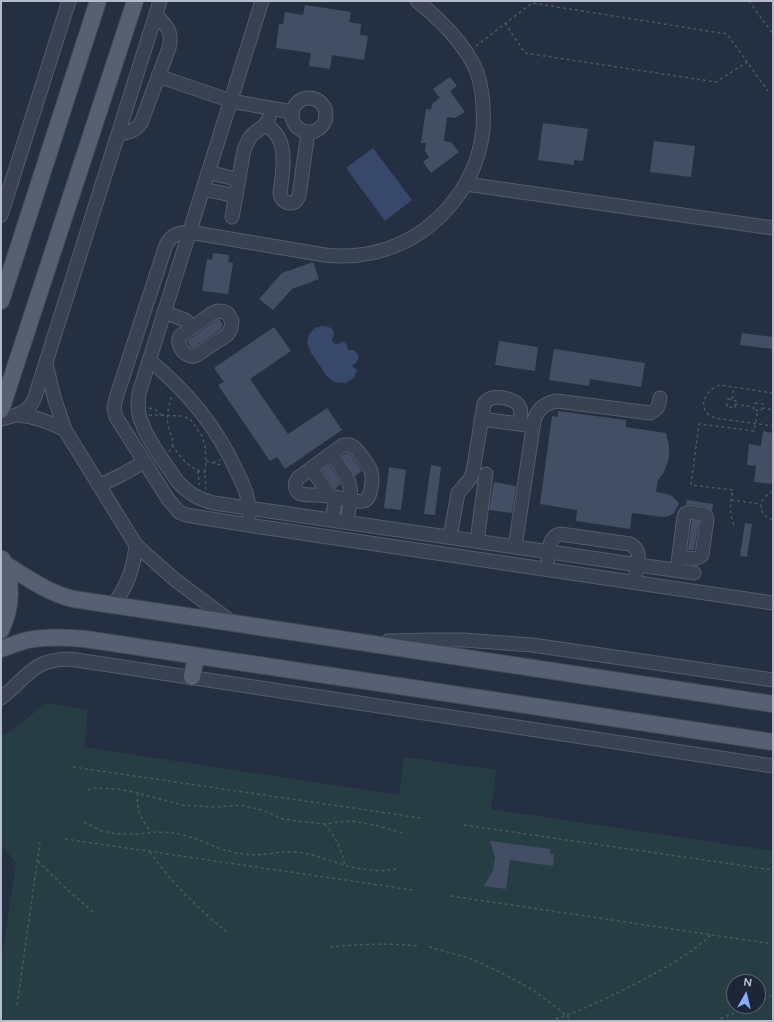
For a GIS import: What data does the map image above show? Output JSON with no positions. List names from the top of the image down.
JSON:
{
  "north": "top"
}
